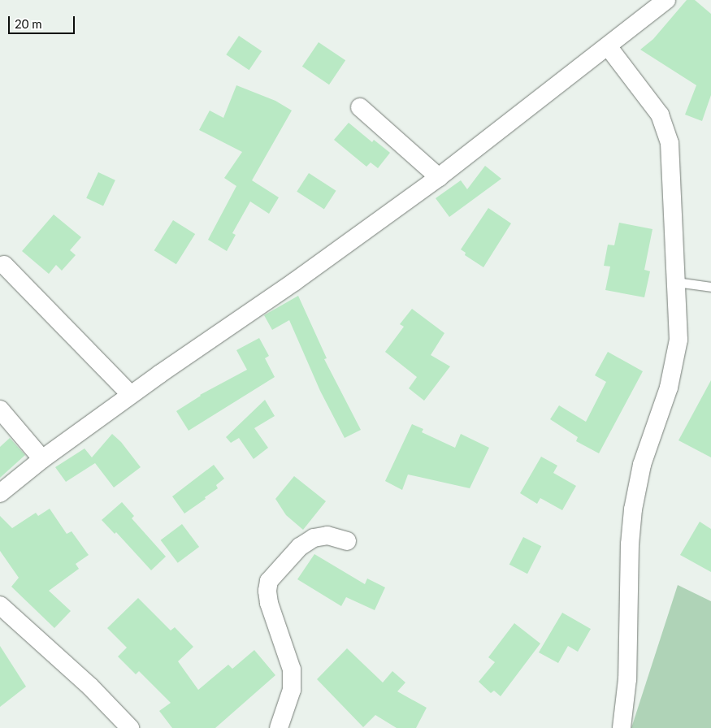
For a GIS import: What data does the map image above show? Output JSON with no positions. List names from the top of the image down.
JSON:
{
  "scale_bar": "20 m"
}
